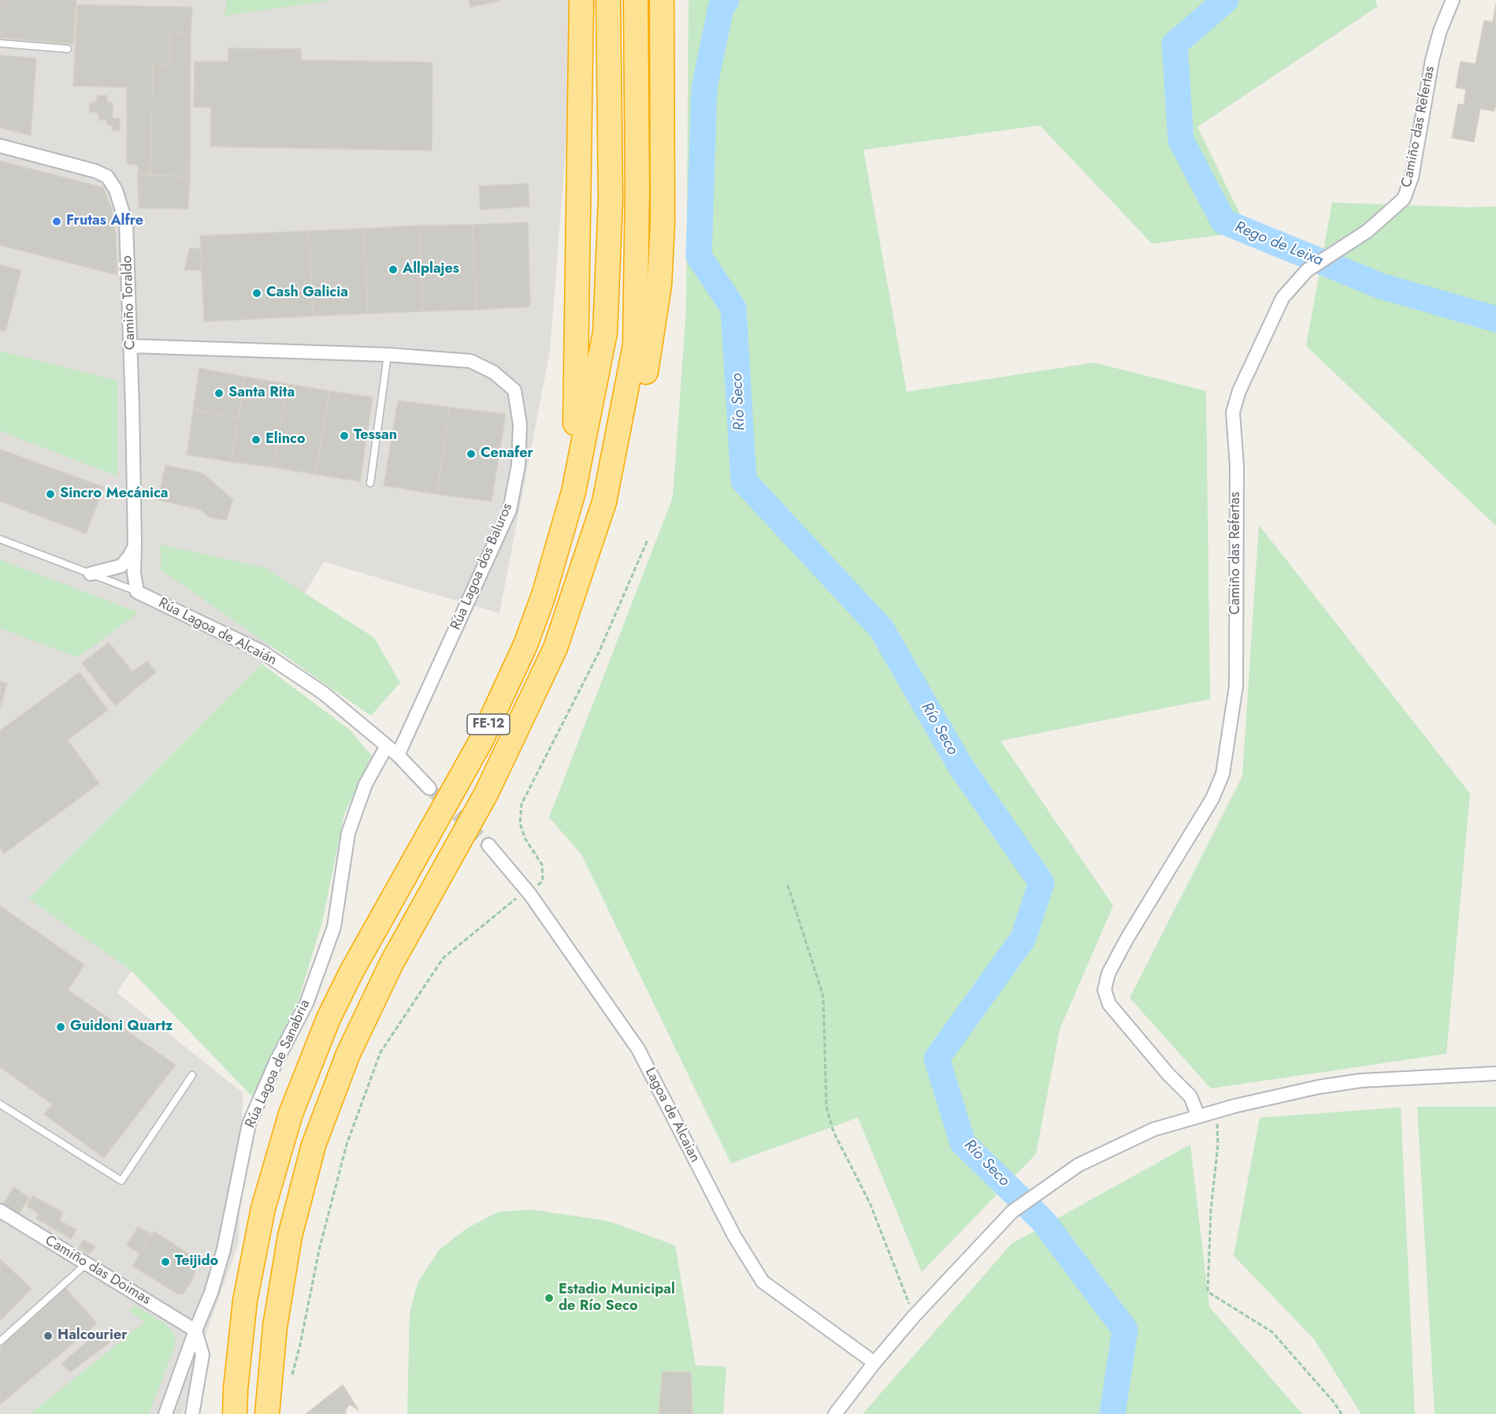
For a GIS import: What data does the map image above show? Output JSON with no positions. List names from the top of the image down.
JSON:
{
  "streets": {
    "highway": ["FE-12"],
    "street": [
      "Camiño das Refertas",
      "Camiño Toraldo",
      "Rúa Lagoa dos Baluros",
      "Rúa Lagoa de Alcaián",
      "Rúa Lagoa de Sanabria",
      "Lagoa de Alcaian",
      "Camiño das Doimas"
    ]
  },
  "crossings": [
    ["Camiño Toraldo", "Rúa Lagoa dos Baluros"],
    ["Camiño Toraldo", "Rúa Lagoa de Alcaián"],
    ["Rúa Lagoa dos Baluros", "Rúa Lagoa de Alcaián"],
    ["Rúa Lagoa de Alcaián", "Rúa Lagoa de Sanabria"],
    ["Rúa Lagoa de Sanabria", "Camiño das Doimas"]
  ],
  "water": ["Rego de Leixa", "Río Seco"],
  "places": [
    "Frutas Alfre",
    "Allplajes",
    "Cash Galicia",
    "Santa Rita",
    "Tessan",
    "Elinco",
    "Cenafer",
    "Sincro Mecánica",
    "Guidoni Quartz",
    "Teijido",
    "Estadio Municipal de Río Seco",
    "Halcourier"
  ]
}
